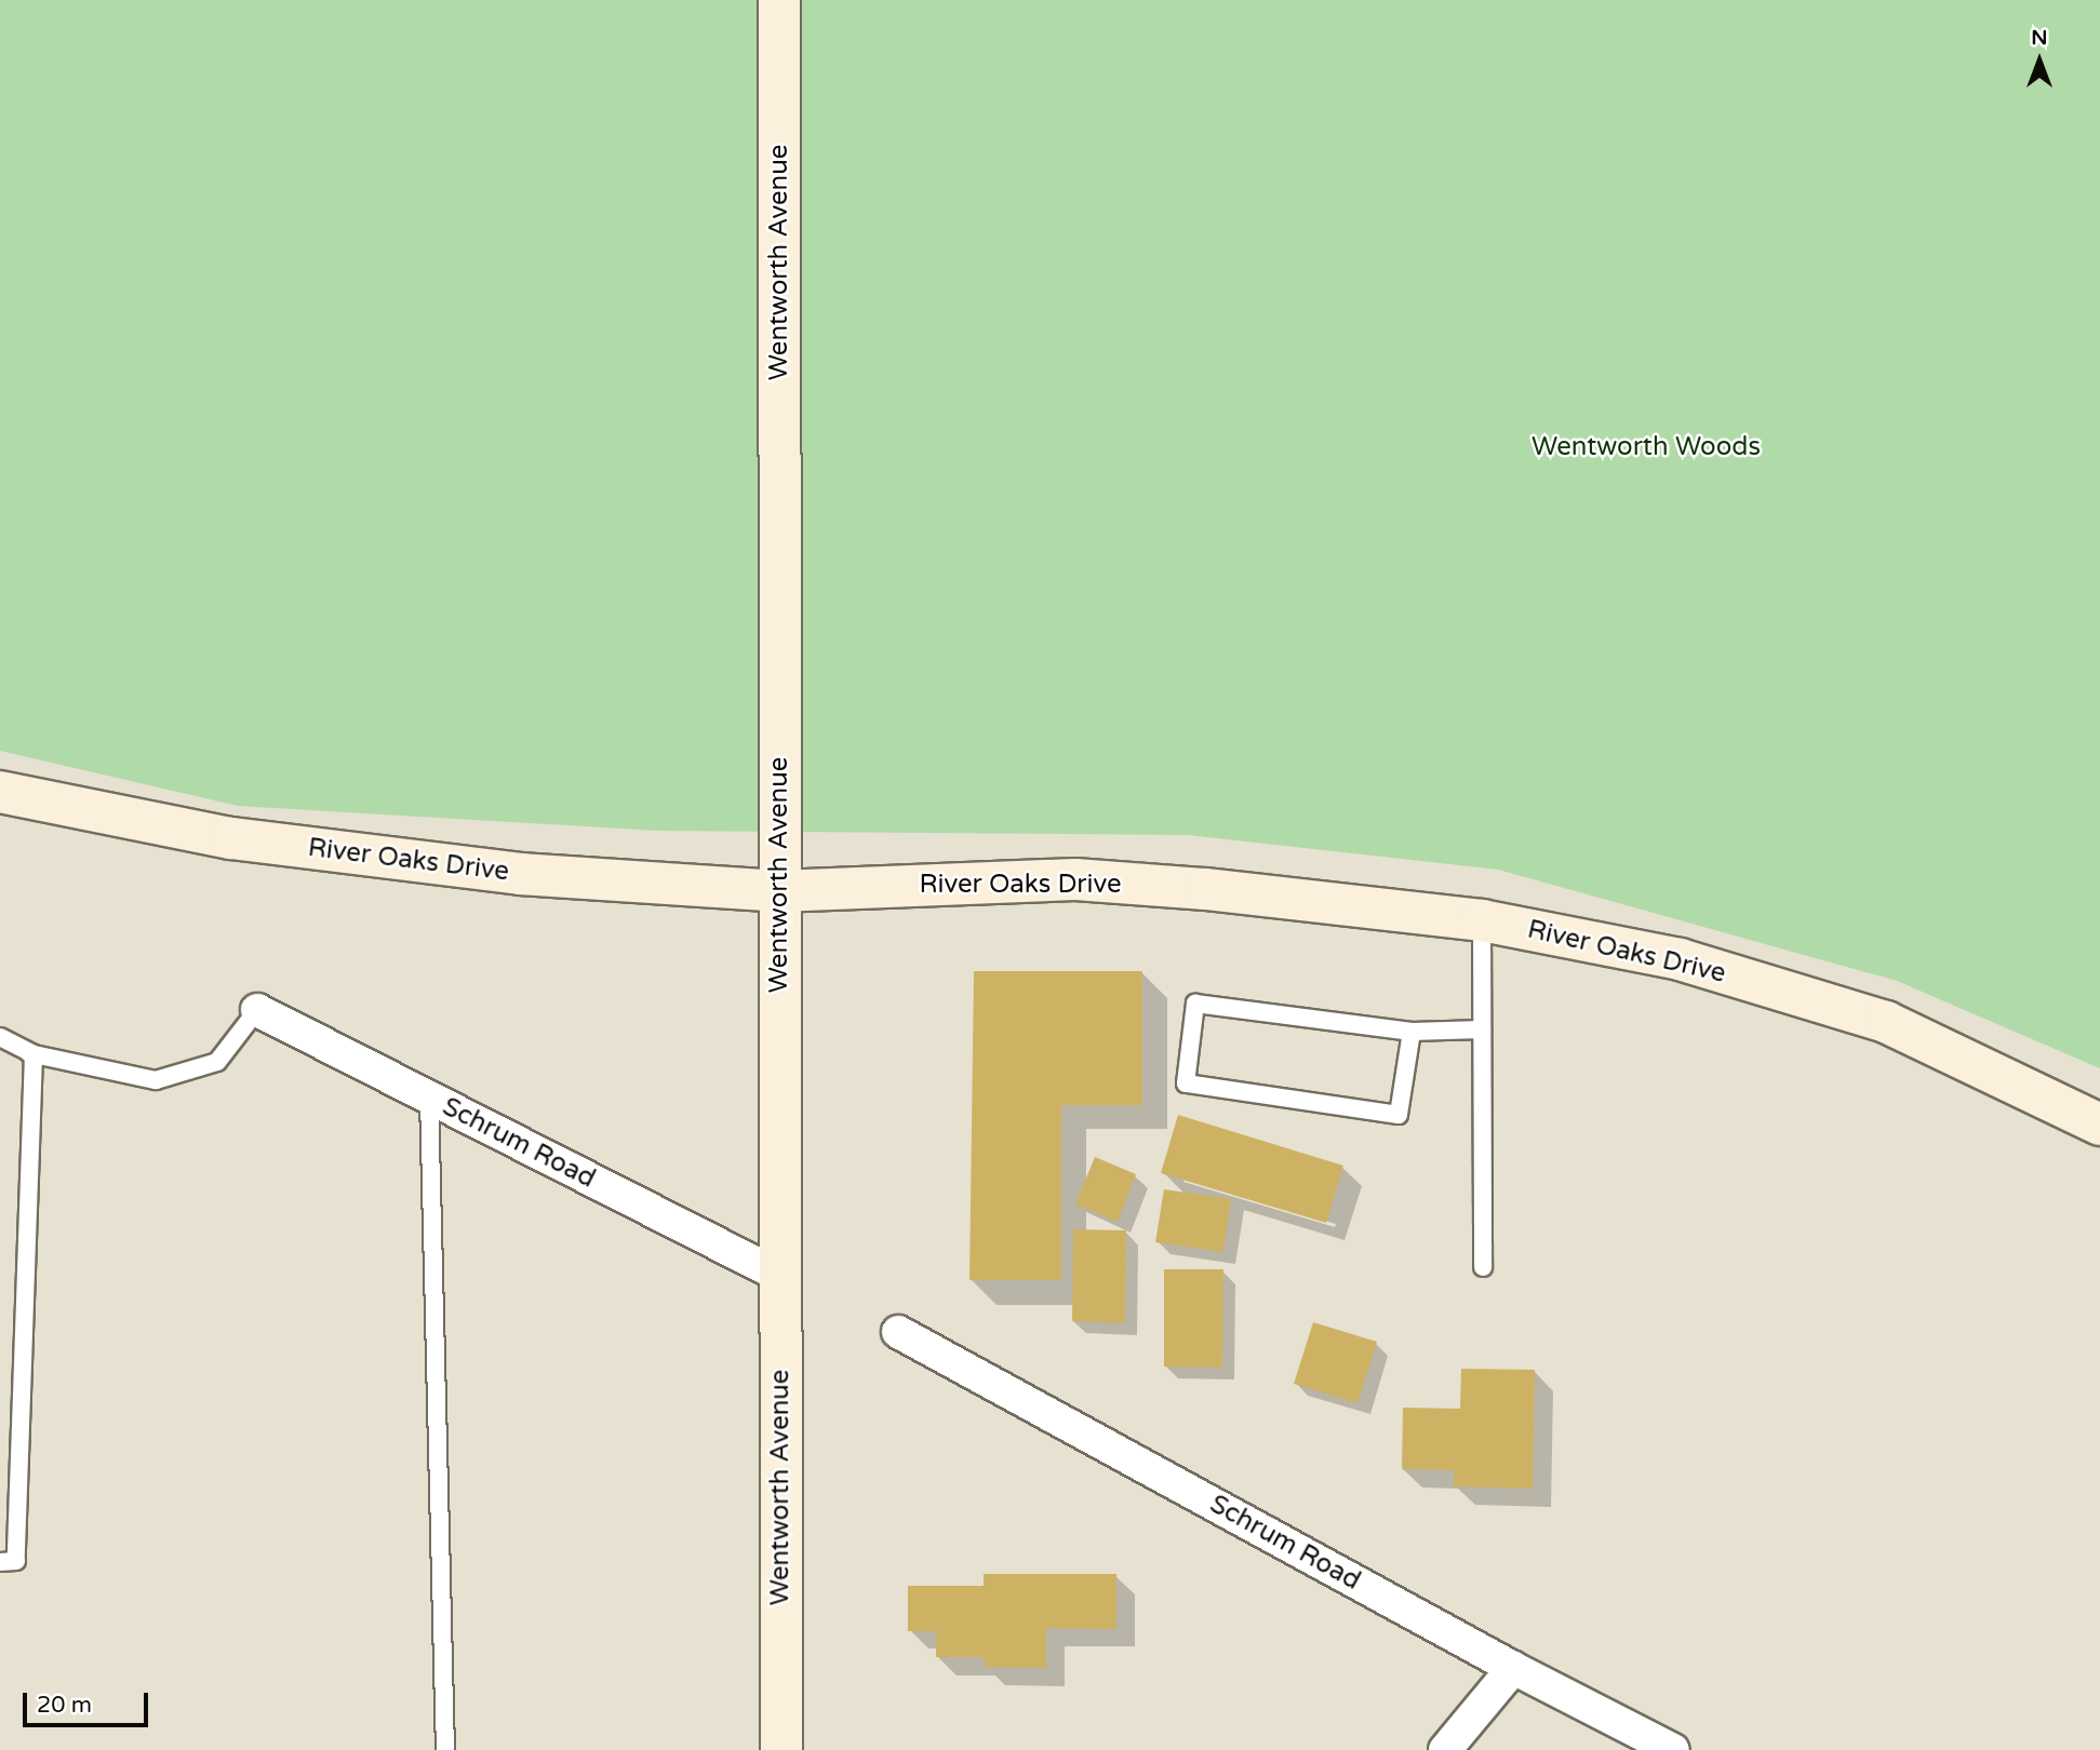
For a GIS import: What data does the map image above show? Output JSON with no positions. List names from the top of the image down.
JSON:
{
  "streets": {
    "main road": ["Wentworth Avenue", "River Oaks Drive"],
    "street": ["Schrum Road"]
  },
  "crossings": [
    ["Wentworth Avenue", "River Oaks Drive"],
    ["Wentworth Avenue", "Schrum Road"]
  ],
  "parks": ["Wentworth Woods"],
  "scale_bar": "20 m",
  "north": "top"
}
